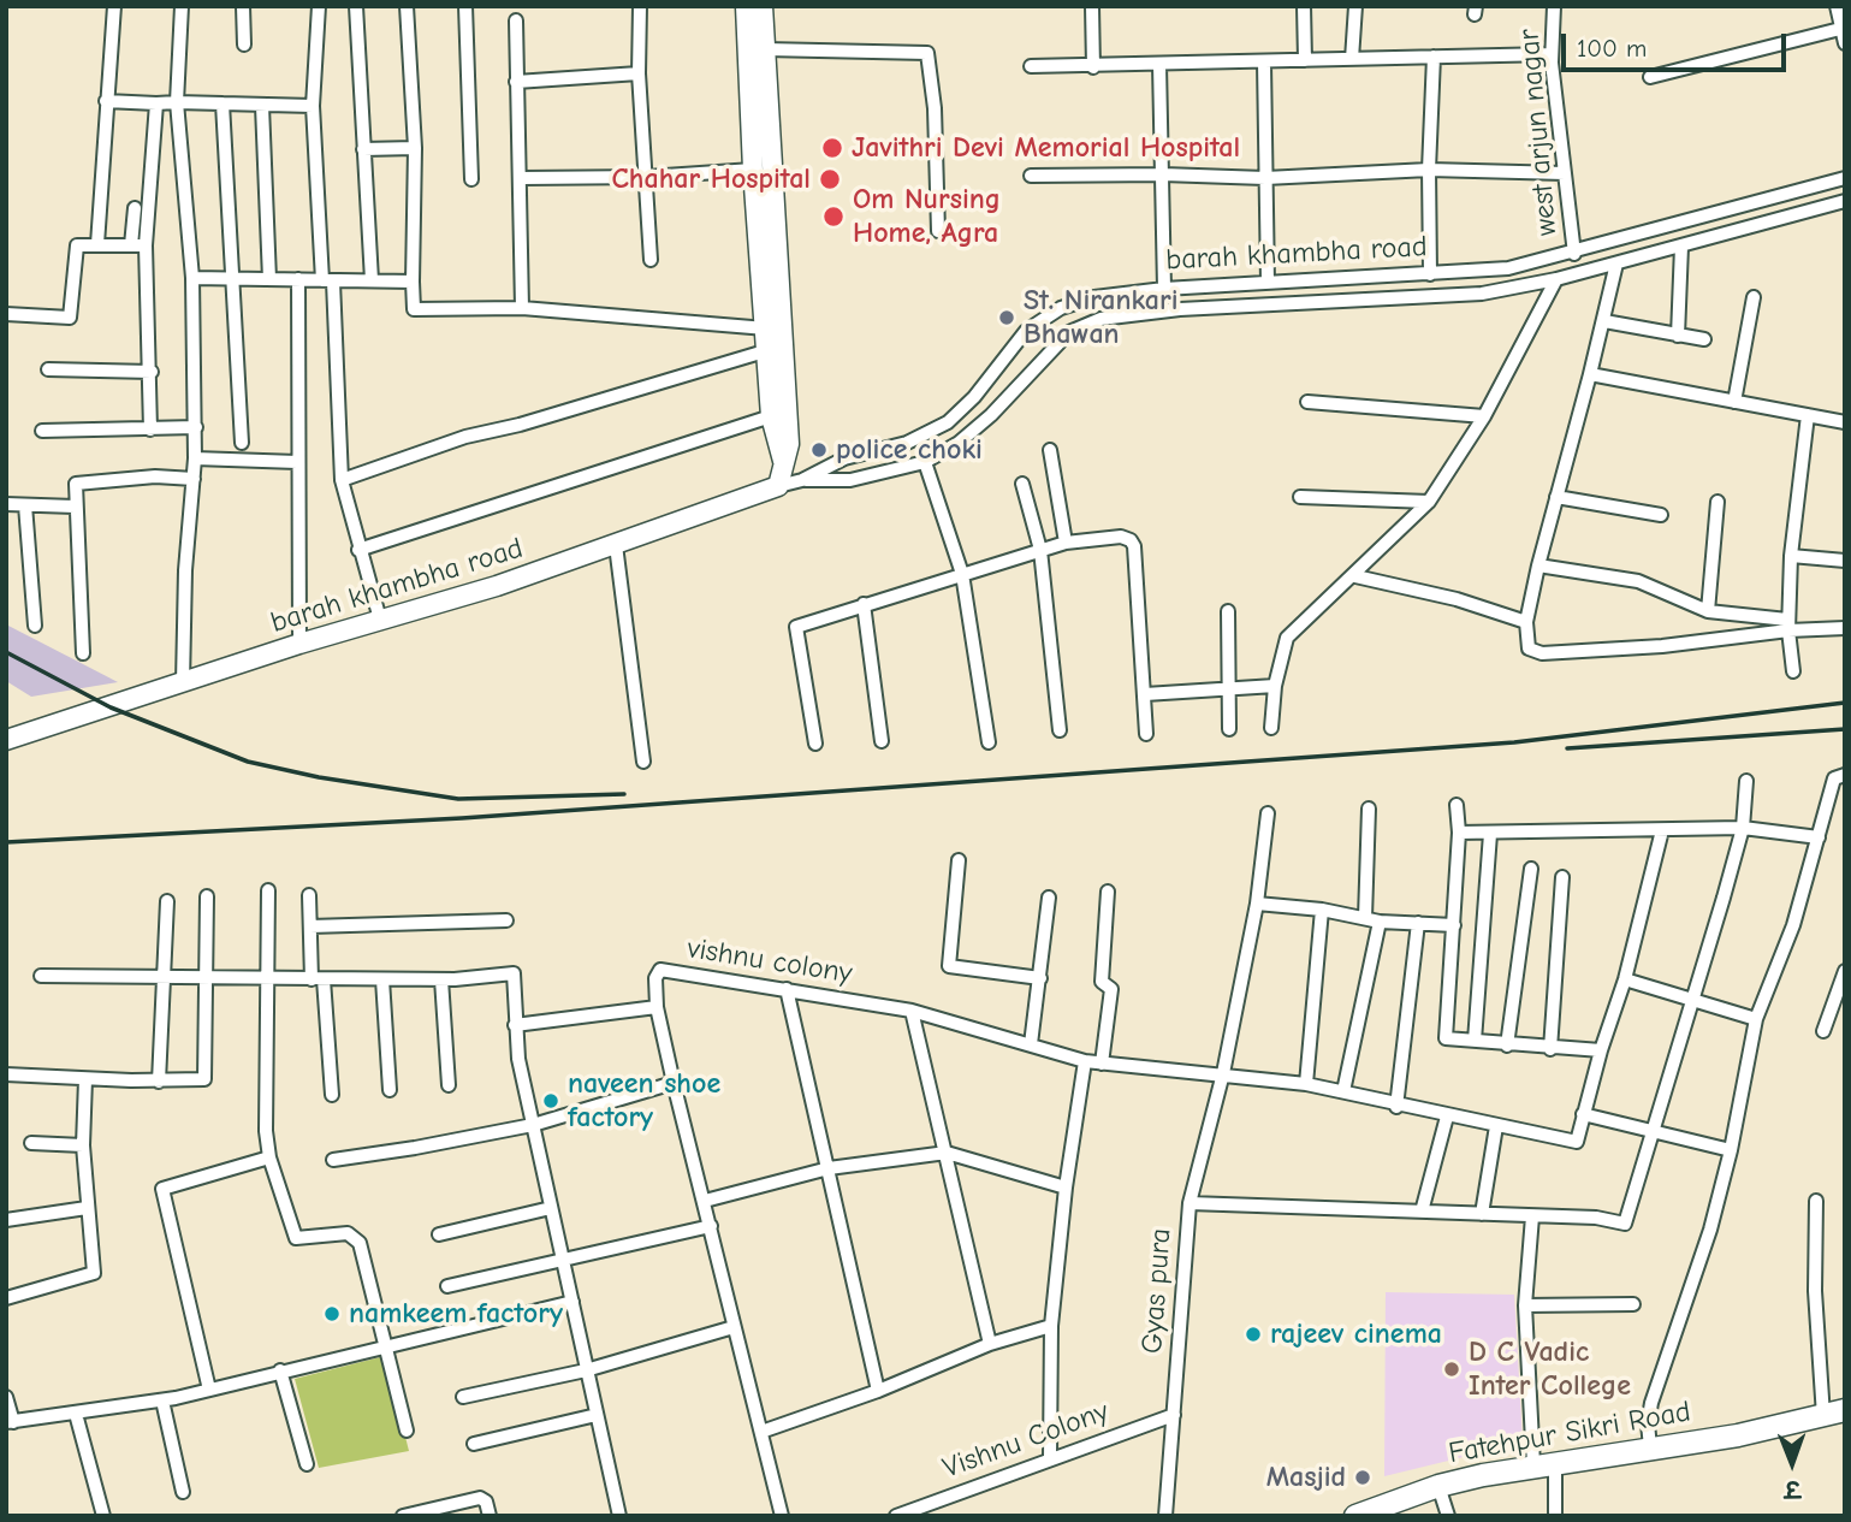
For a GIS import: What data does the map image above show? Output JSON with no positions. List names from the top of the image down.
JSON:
{
  "streets": {
    "main road": ["Fatehpur Sikri Road"],
    "street": [
      "west arjun nagar",
      "barah khambha road",
      "vishnu colony",
      "Gyas pura",
      "Vishnu Colony"
    ]
  },
  "crossings": [
    ["west arjun nagar", "barah khambha road"],
    ["vishnu colony", "Gyas pura"],
    ["Gyas pura", "Vishnu Colony"]
  ],
  "places": [
    "Javithri Devi Memorial Hospital",
    "Chahar Hospital",
    "Om Nursing Home, Agra",
    "St. Nirankari Bhawan",
    "police choki",
    "naveen shoe factory",
    "namkeem factory",
    "rajeev cinema",
    "D C Vadic Inter College",
    "Masjid"
  ],
  "scale_bar": "100 m",
  "north": "bottom"
}
